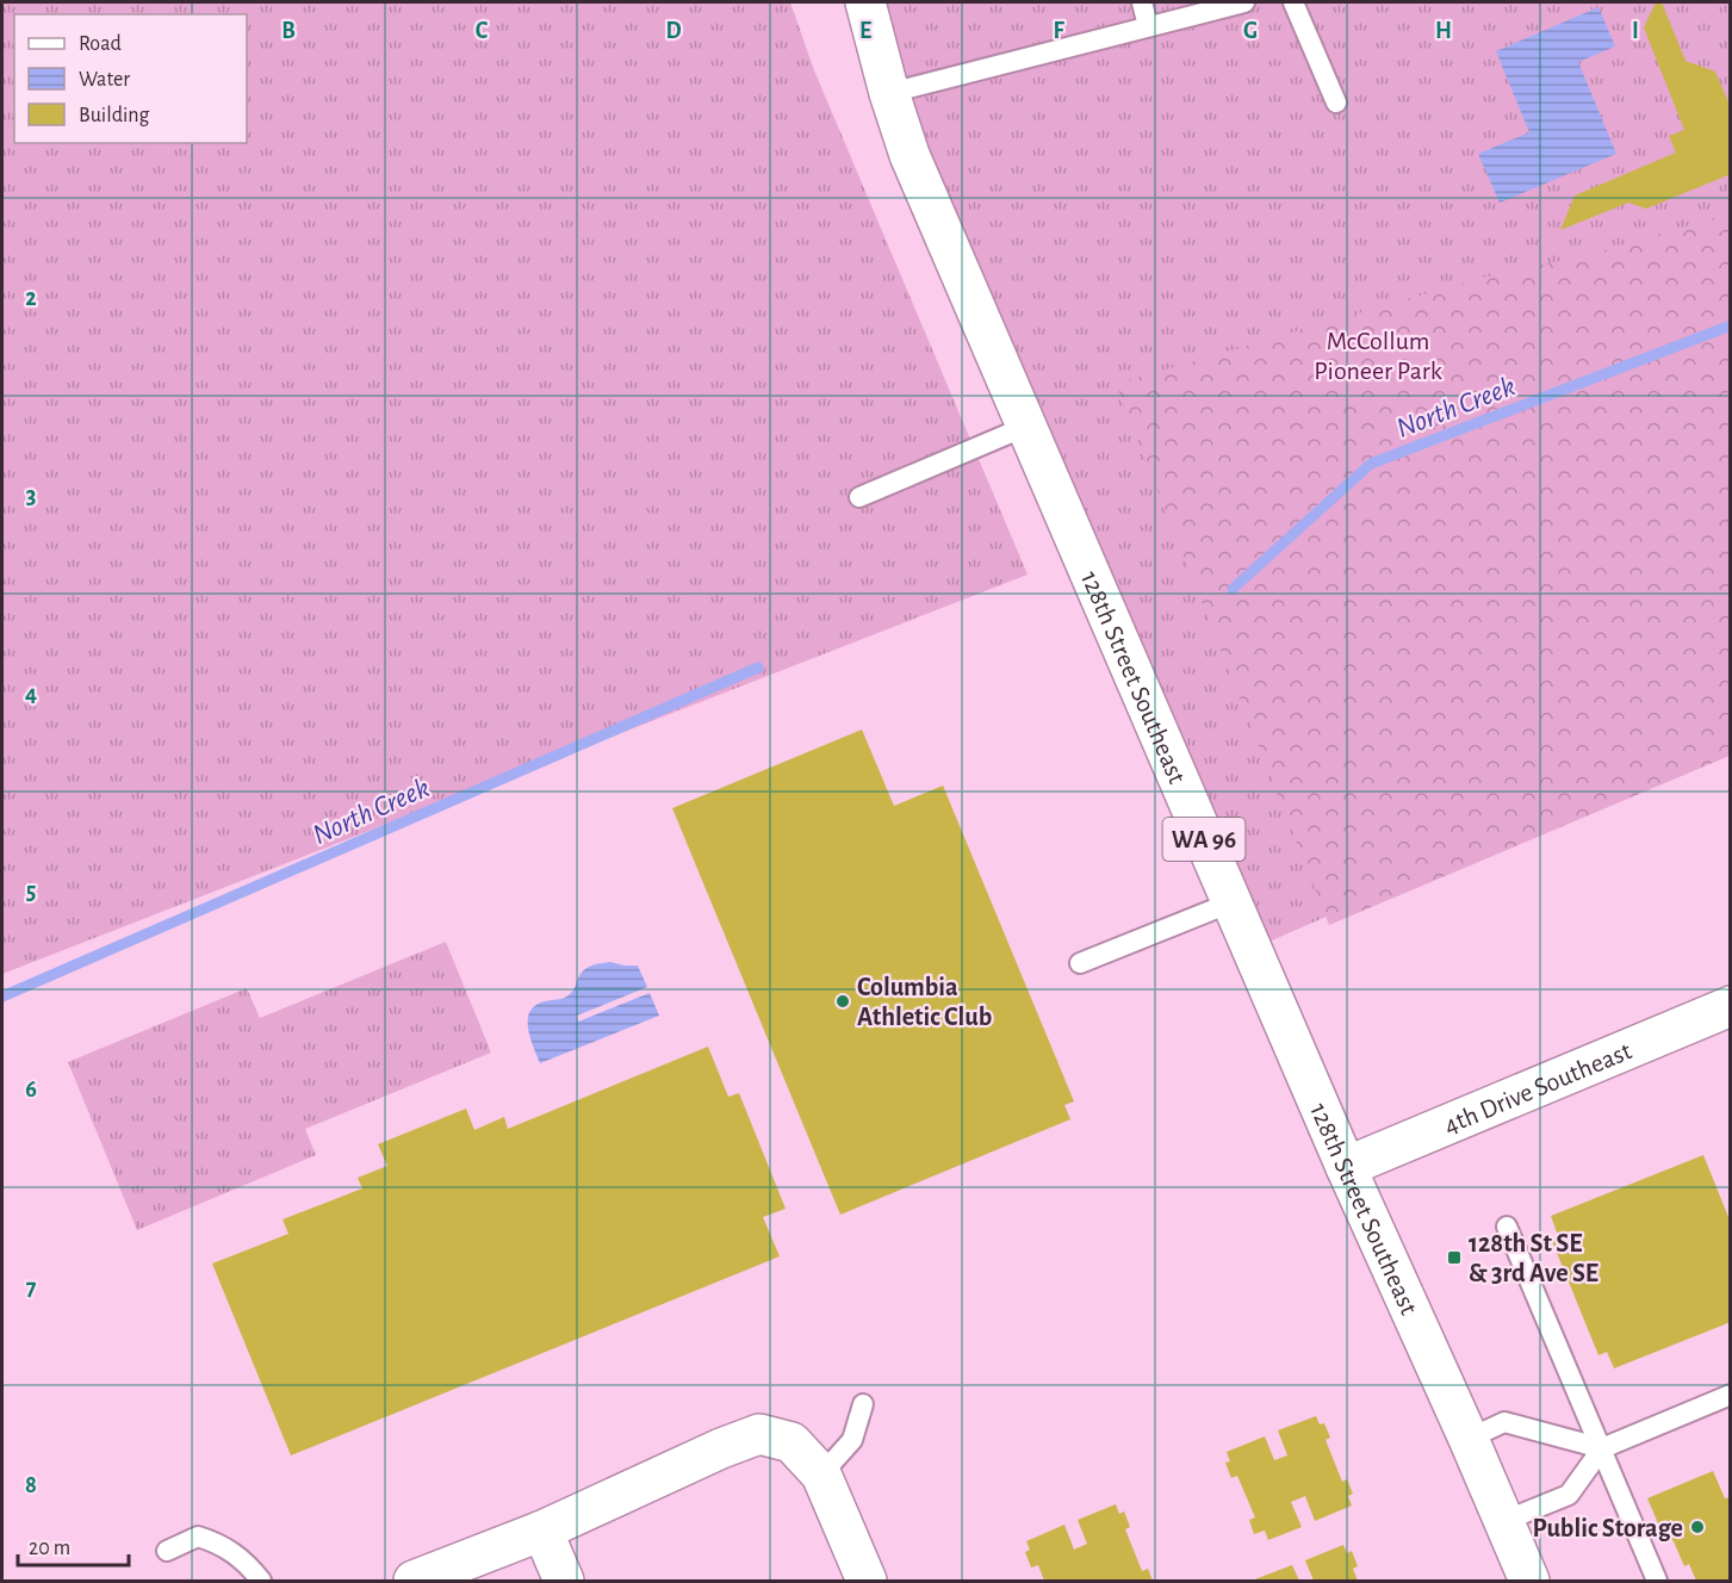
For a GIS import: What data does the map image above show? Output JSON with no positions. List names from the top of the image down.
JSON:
{
  "streets": {
    "main road": ["128th Street Southeast", "WA 96", "4th Drive Southeast"]
  },
  "crossings": [
    ["128th Street Southeast", "4th Drive Southeast"]
  ],
  "water": ["North Creek"],
  "parks": ["McCollum Pioneer Park"],
  "places": {
    "other": ["Columbia Athletic Club", "Public Storage"],
    "transit": ["128th St SE & 3rd Ave SE"]
  },
  "legend": ["Road", "Water", "Building"],
  "scale_bar": "20 m",
  "grid": {
    "columns": [
      "B",
      "C",
      "D",
      "E",
      "F",
      "G",
      "H",
      "I"
    ],
    "rows": [
      "2",
      "3",
      "4",
      "5",
      "6",
      "7",
      "8"
    ]
  }
}
